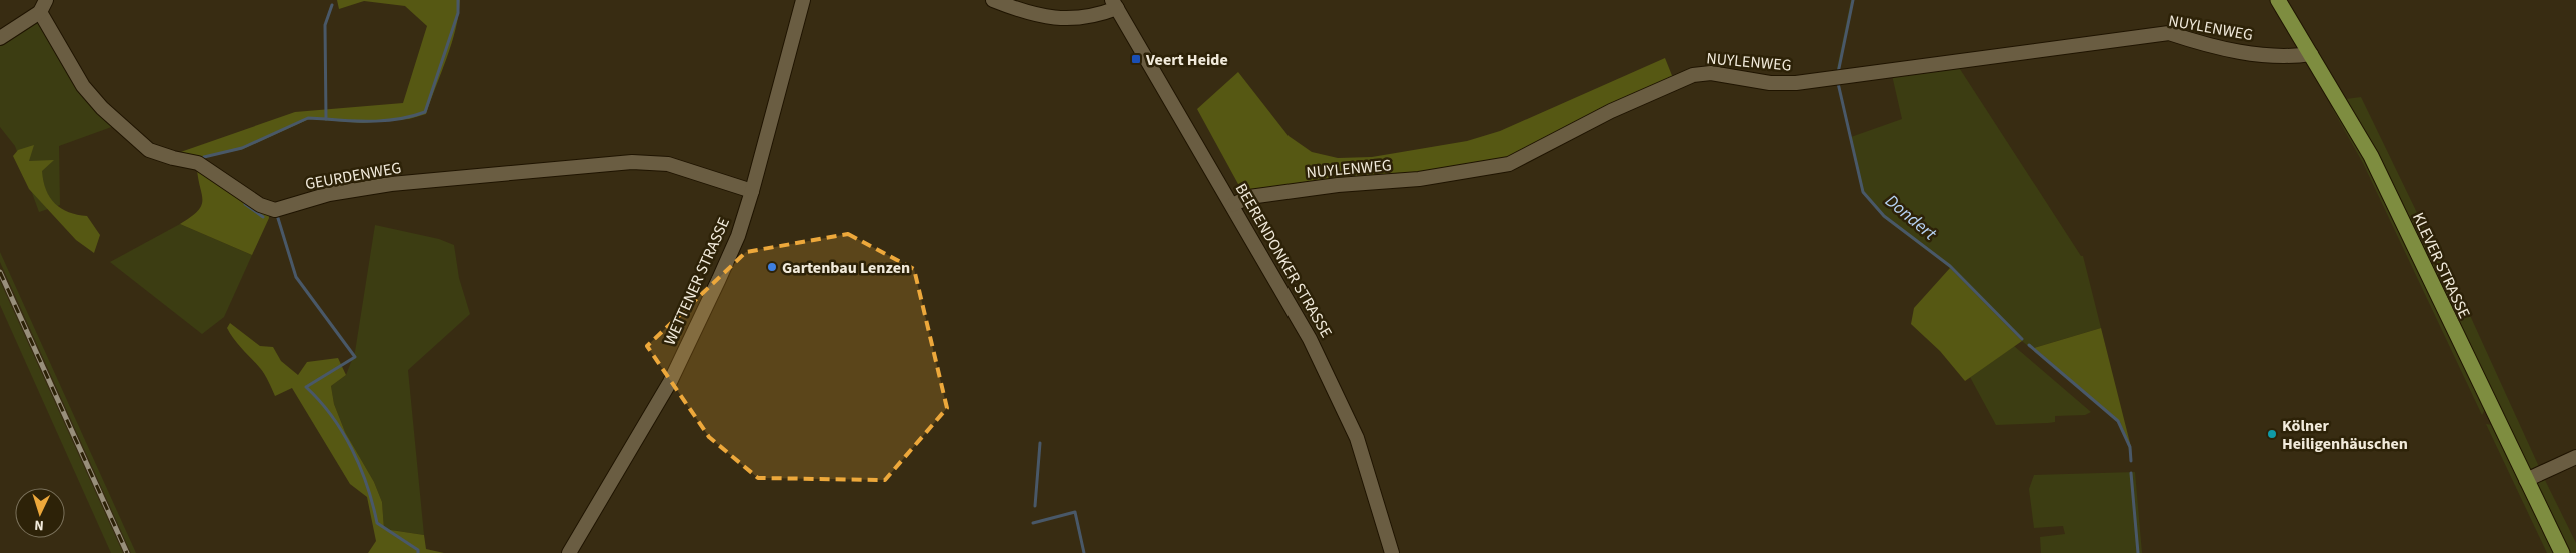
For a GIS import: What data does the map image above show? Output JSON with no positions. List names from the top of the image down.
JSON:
{
  "streets": {
    "main road": ["KLEVER STRASSE"],
    "street": [
      "NUYLENWEG",
      "GEURDENWEG",
      "BEERENDONKER STRASSE",
      "WETTENER STRASSE"
    ]
  },
  "crossings": [
    ["NUYLENWEG", "BEERENDONKER STRASSE"],
    ["NUYLENWEG", "KLEVER STRASSE"],
    ["GEURDENWEG", "WETTENER STRASSE"]
  ],
  "water": ["Dondert"],
  "places": {
    "transit": ["Veert Heide"],
    "other": ["Gartenbau Lenzen", "Kölner Heiligenhäuschen"]
  },
  "north": "bottom"
}
